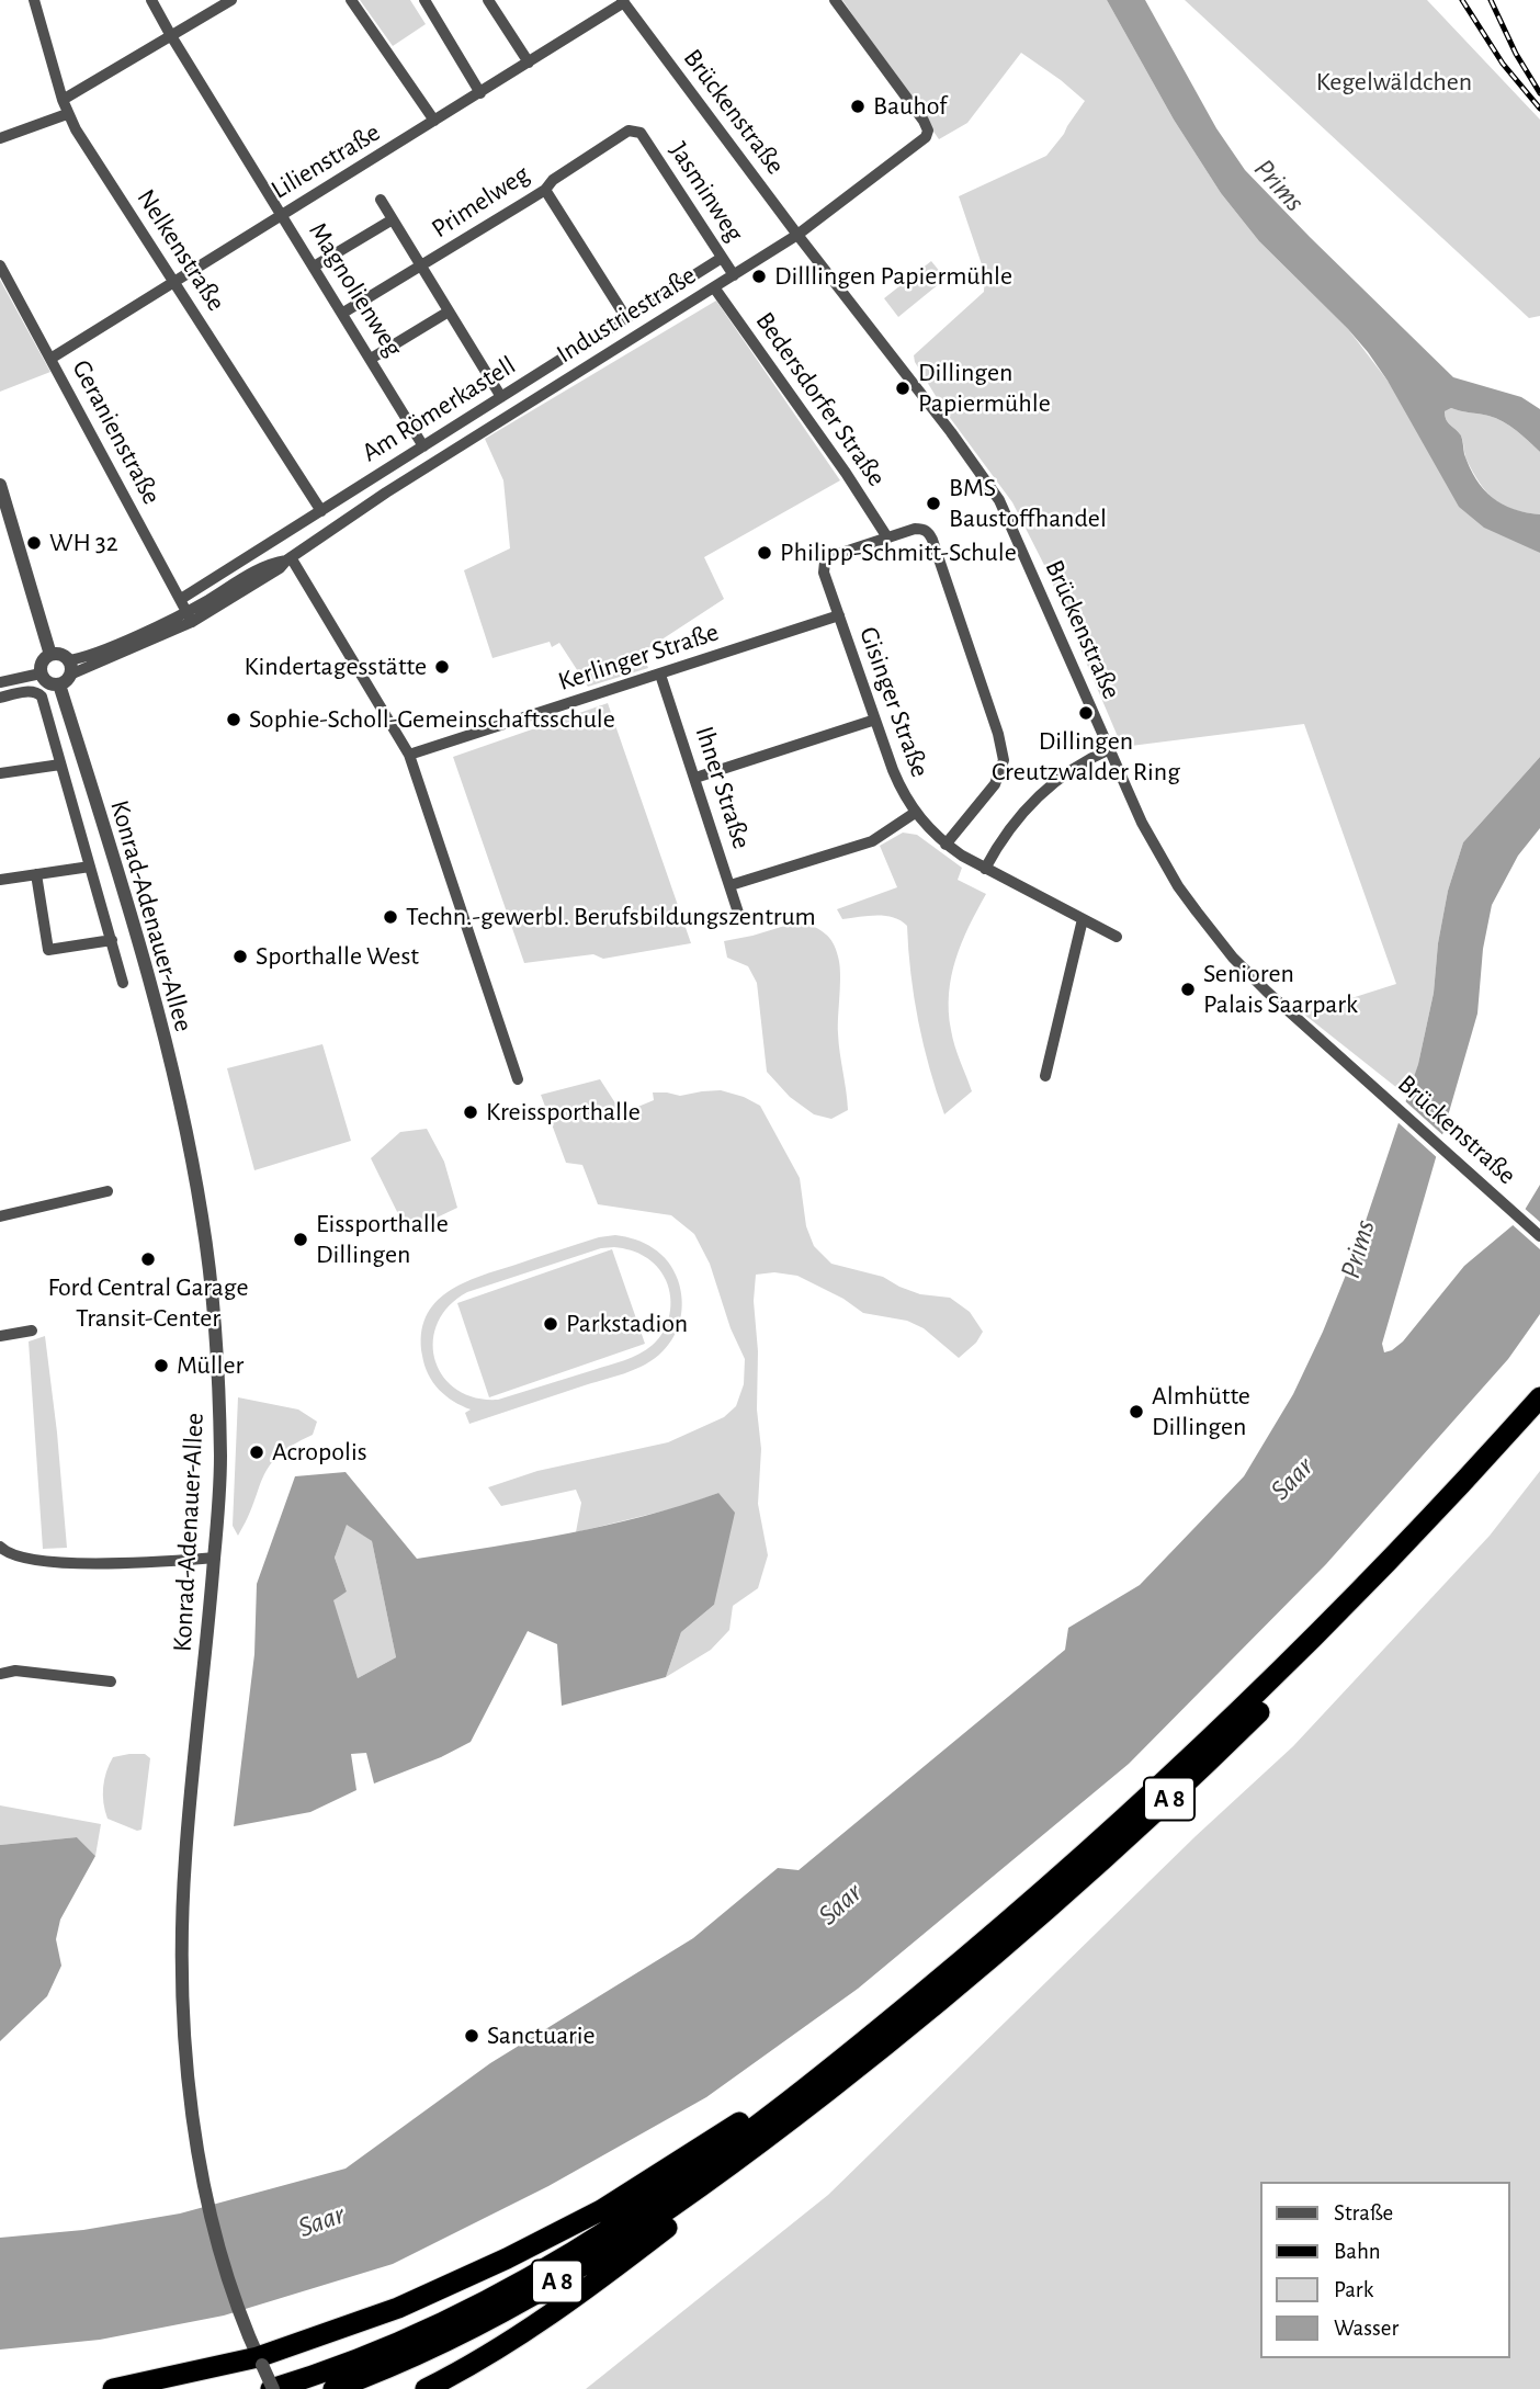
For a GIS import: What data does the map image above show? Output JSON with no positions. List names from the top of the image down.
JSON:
{
  "streets": {
    "highway": ["A 8"],
    "street": [
      "Brückenstraße",
      "Lilienstraße",
      "Jasminweg",
      "Primelweg",
      "Nelkenstraße",
      "Magnolienweg",
      "Industriestraße",
      "Bedersdorfer Straße",
      "Am Römerkastell",
      "Geranienstraße",
      "Kerlinger Straße",
      "Gisinger Straße",
      "Ihner Straße",
      "Konrad-Adenauer-Allee"
    ]
  },
  "crossings": [
    ["Brückenstraße", "Lilienstraße"],
    ["Brückenstraße", "Industriestraße"],
    ["Lilienstraße", "Nelkenstraße"],
    ["Lilienstraße", "Magnolienweg"],
    ["Lilienstraße", "Geranienstraße"],
    ["Jasminweg", "Primelweg"],
    ["Jasminweg", "Industriestraße"],
    ["Jasminweg", "Am Römerkastell"],
    ["Primelweg", "Magnolienweg"],
    ["Nelkenstraße", "Am Römerkastell"],
    ["Magnolienweg", "Am Römerkastell"],
    ["Industriestraße", "Bedersdorfer Straße"],
    ["Industriestraße", "Geranienstraße"],
    ["Industriestraße", "Konrad-Adenauer-Allee"],
    ["Bedersdorfer Straße", "Gisinger Straße"],
    ["Am Römerkastell", "Geranienstraße"],
    ["Kerlinger Straße", "Gisinger Straße"],
    ["Kerlinger Straße", "Ihner Straße"],
    ["Konrad-Adenauer-Allee", "A 8"]
  ],
  "water": ["Prims", "Saar"],
  "parks": ["Kegelwäldchen"],
  "places": [
    "Bauhof",
    "Dilllingen Papiermühle",
    "Dillingen Papiermühle",
    "BMS Baustoffhandel",
    "WH 32",
    "Philipp-Schmitt-Schule",
    "Kindertagesstätte",
    "Dillingen Creutzwalder Ring",
    "Sophie-Scholl-Gemeinschaftsschule",
    "Techn.-gewerbl. Berufsbildungszentrum",
    "Sporthalle West",
    "Senioren Palais Saarpark",
    "Kreissporthalle",
    "Eissporthalle Dillingen",
    "Ford Central Garage Transit-Center",
    "Parkstadion",
    "Müller",
    "Almhütte Dillingen",
    "Acropolis",
    "Sanctuarie"
  ],
  "legend": [
    "Straße",
    "Bahn",
    "Park",
    "Wasser"
  ]
}
